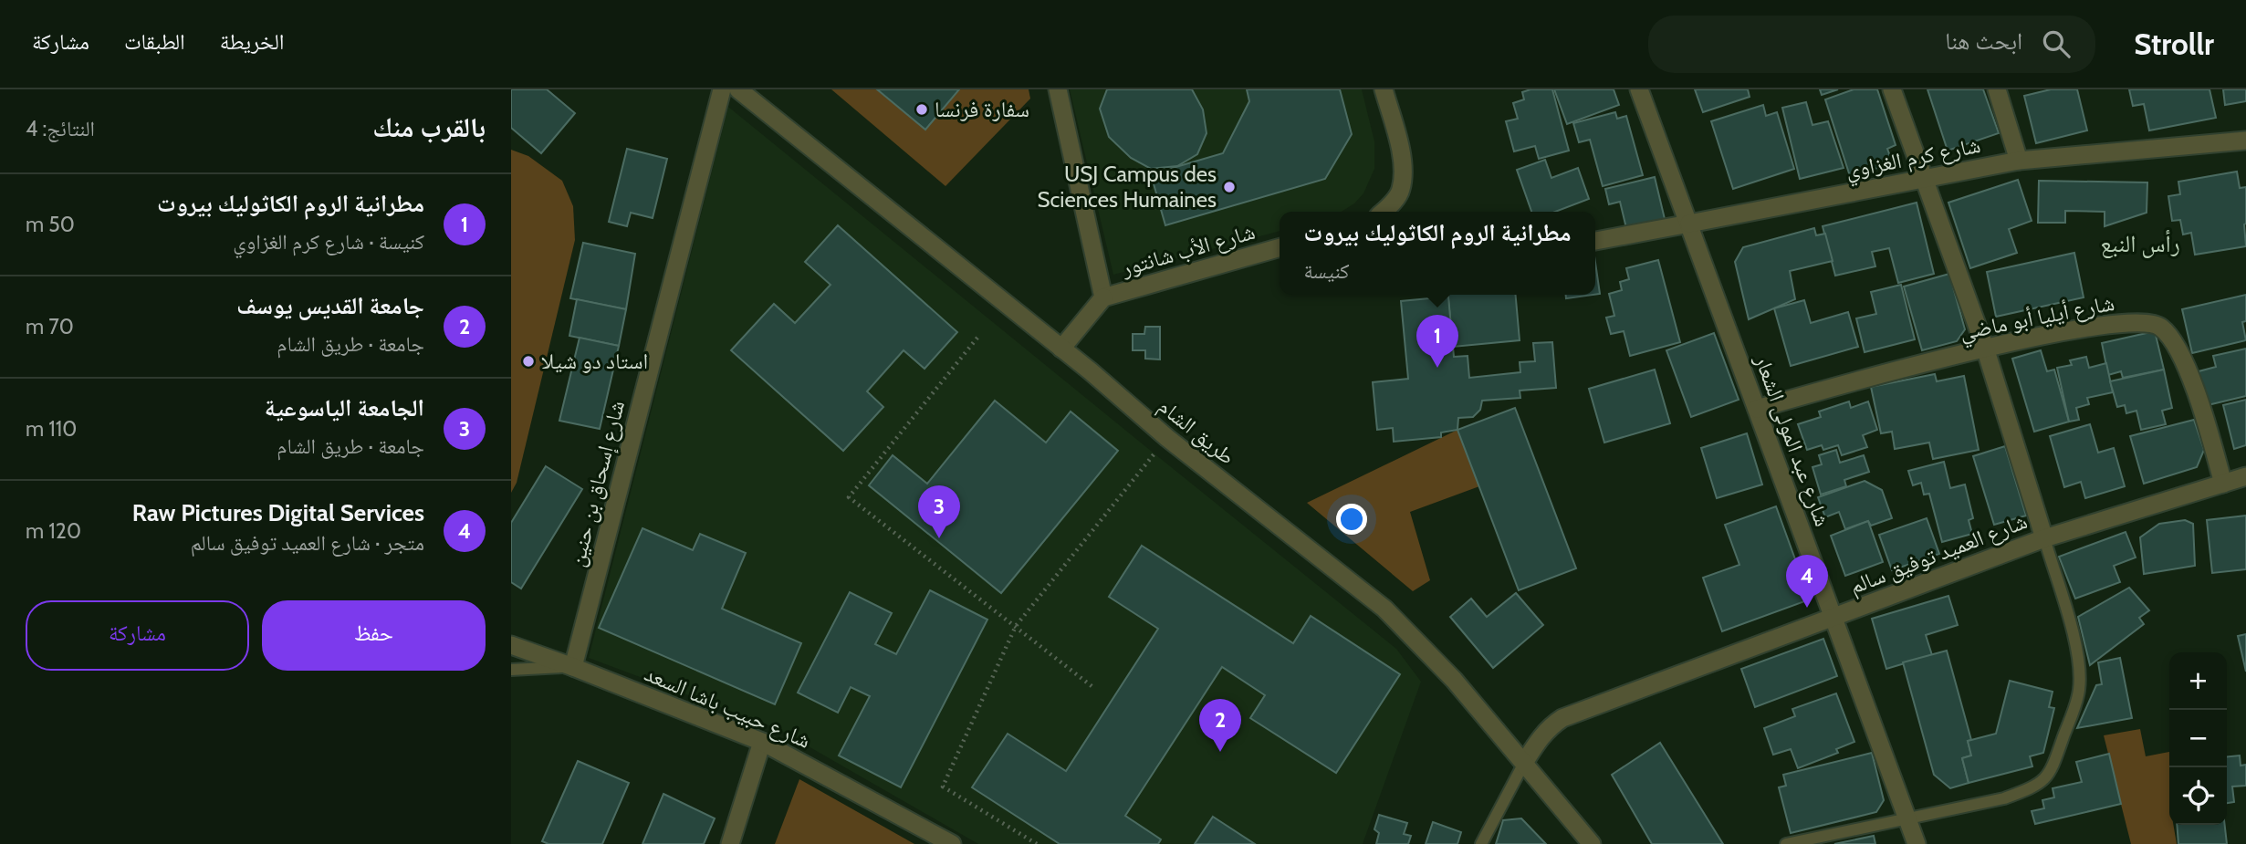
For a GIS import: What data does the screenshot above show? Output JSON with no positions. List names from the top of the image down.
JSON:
{
  "streets": {
    "street": [
      "شارع كرم الغزاوي",
      "شارع الأب شانتور",
      "شارع أيليا أبو ماضي",
      "طريق الشام",
      "شارع عبد المولى الشعار",
      "شارع إسحاق بن حنين",
      "شارع العميد توفيق سالم",
      "شارع حبيب باشا السعد"
    ]
  },
  "crossings": [
    ["شارع كرم الغزاوي", "شارع عبد المولى الشعار"],
    ["شارع أيليا أبو ماضي", "شارع عبد المولى الشعار"],
    ["شارع أيليا أبو ماضي", "شارع العميد توفيق سالم"],
    ["طريق الشام", "شارع العميد توفيق سالم"],
    ["شارع عبد المولى الشعار", "شارع العميد توفيق سالم"],
    ["شارع إسحاق بن حنين", "شارع حبيب باشا السعد"]
  ],
  "districts": ["رأس النبع"],
  "places": ["سفارة فرنسا", "USJ Campus des Sciences Humaines", "استاد دو شيلا"],
  "page": {
    "header": "Strollr",
    "search": "ابحث هنا",
    "nav": ["الخريطة", "الطبقات", "مشاركة"],
    "heading": ["بالقرب منك", "النتائج: 4"],
    "list": [
      {
        "mark": "1",
        "name": "مطرانية الروم الكاثوليك بيروت",
        "note": "كنيسة · شارع كرم الغزاوي",
        "value": "50 m"
      },
      {
        "mark": "2",
        "name": "جامعة القديس يوسف",
        "note": "جامعة · طريق الشام",
        "value": "70 m"
      },
      {
        "mark": "3",
        "name": "الجامعة الياسوعية",
        "note": "جامعة · طريق الشام",
        "value": "110 m"
      },
      {
        "mark": "4",
        "name": "Raw Pictures Digital Services",
        "note": "متجر · شارع العميد توفيق سالم",
        "value": "120 m"
      }
    ],
    "popup": ["مطرانية الروم الكاثوليك بيروت", "كنيسة"],
    "pins": [
      "1",
      "3",
      "4",
      "2"
    ],
    "buttons": ["حفظ", "مشاركة"],
    "map_buttons": ["+", "−"]
  }
}
